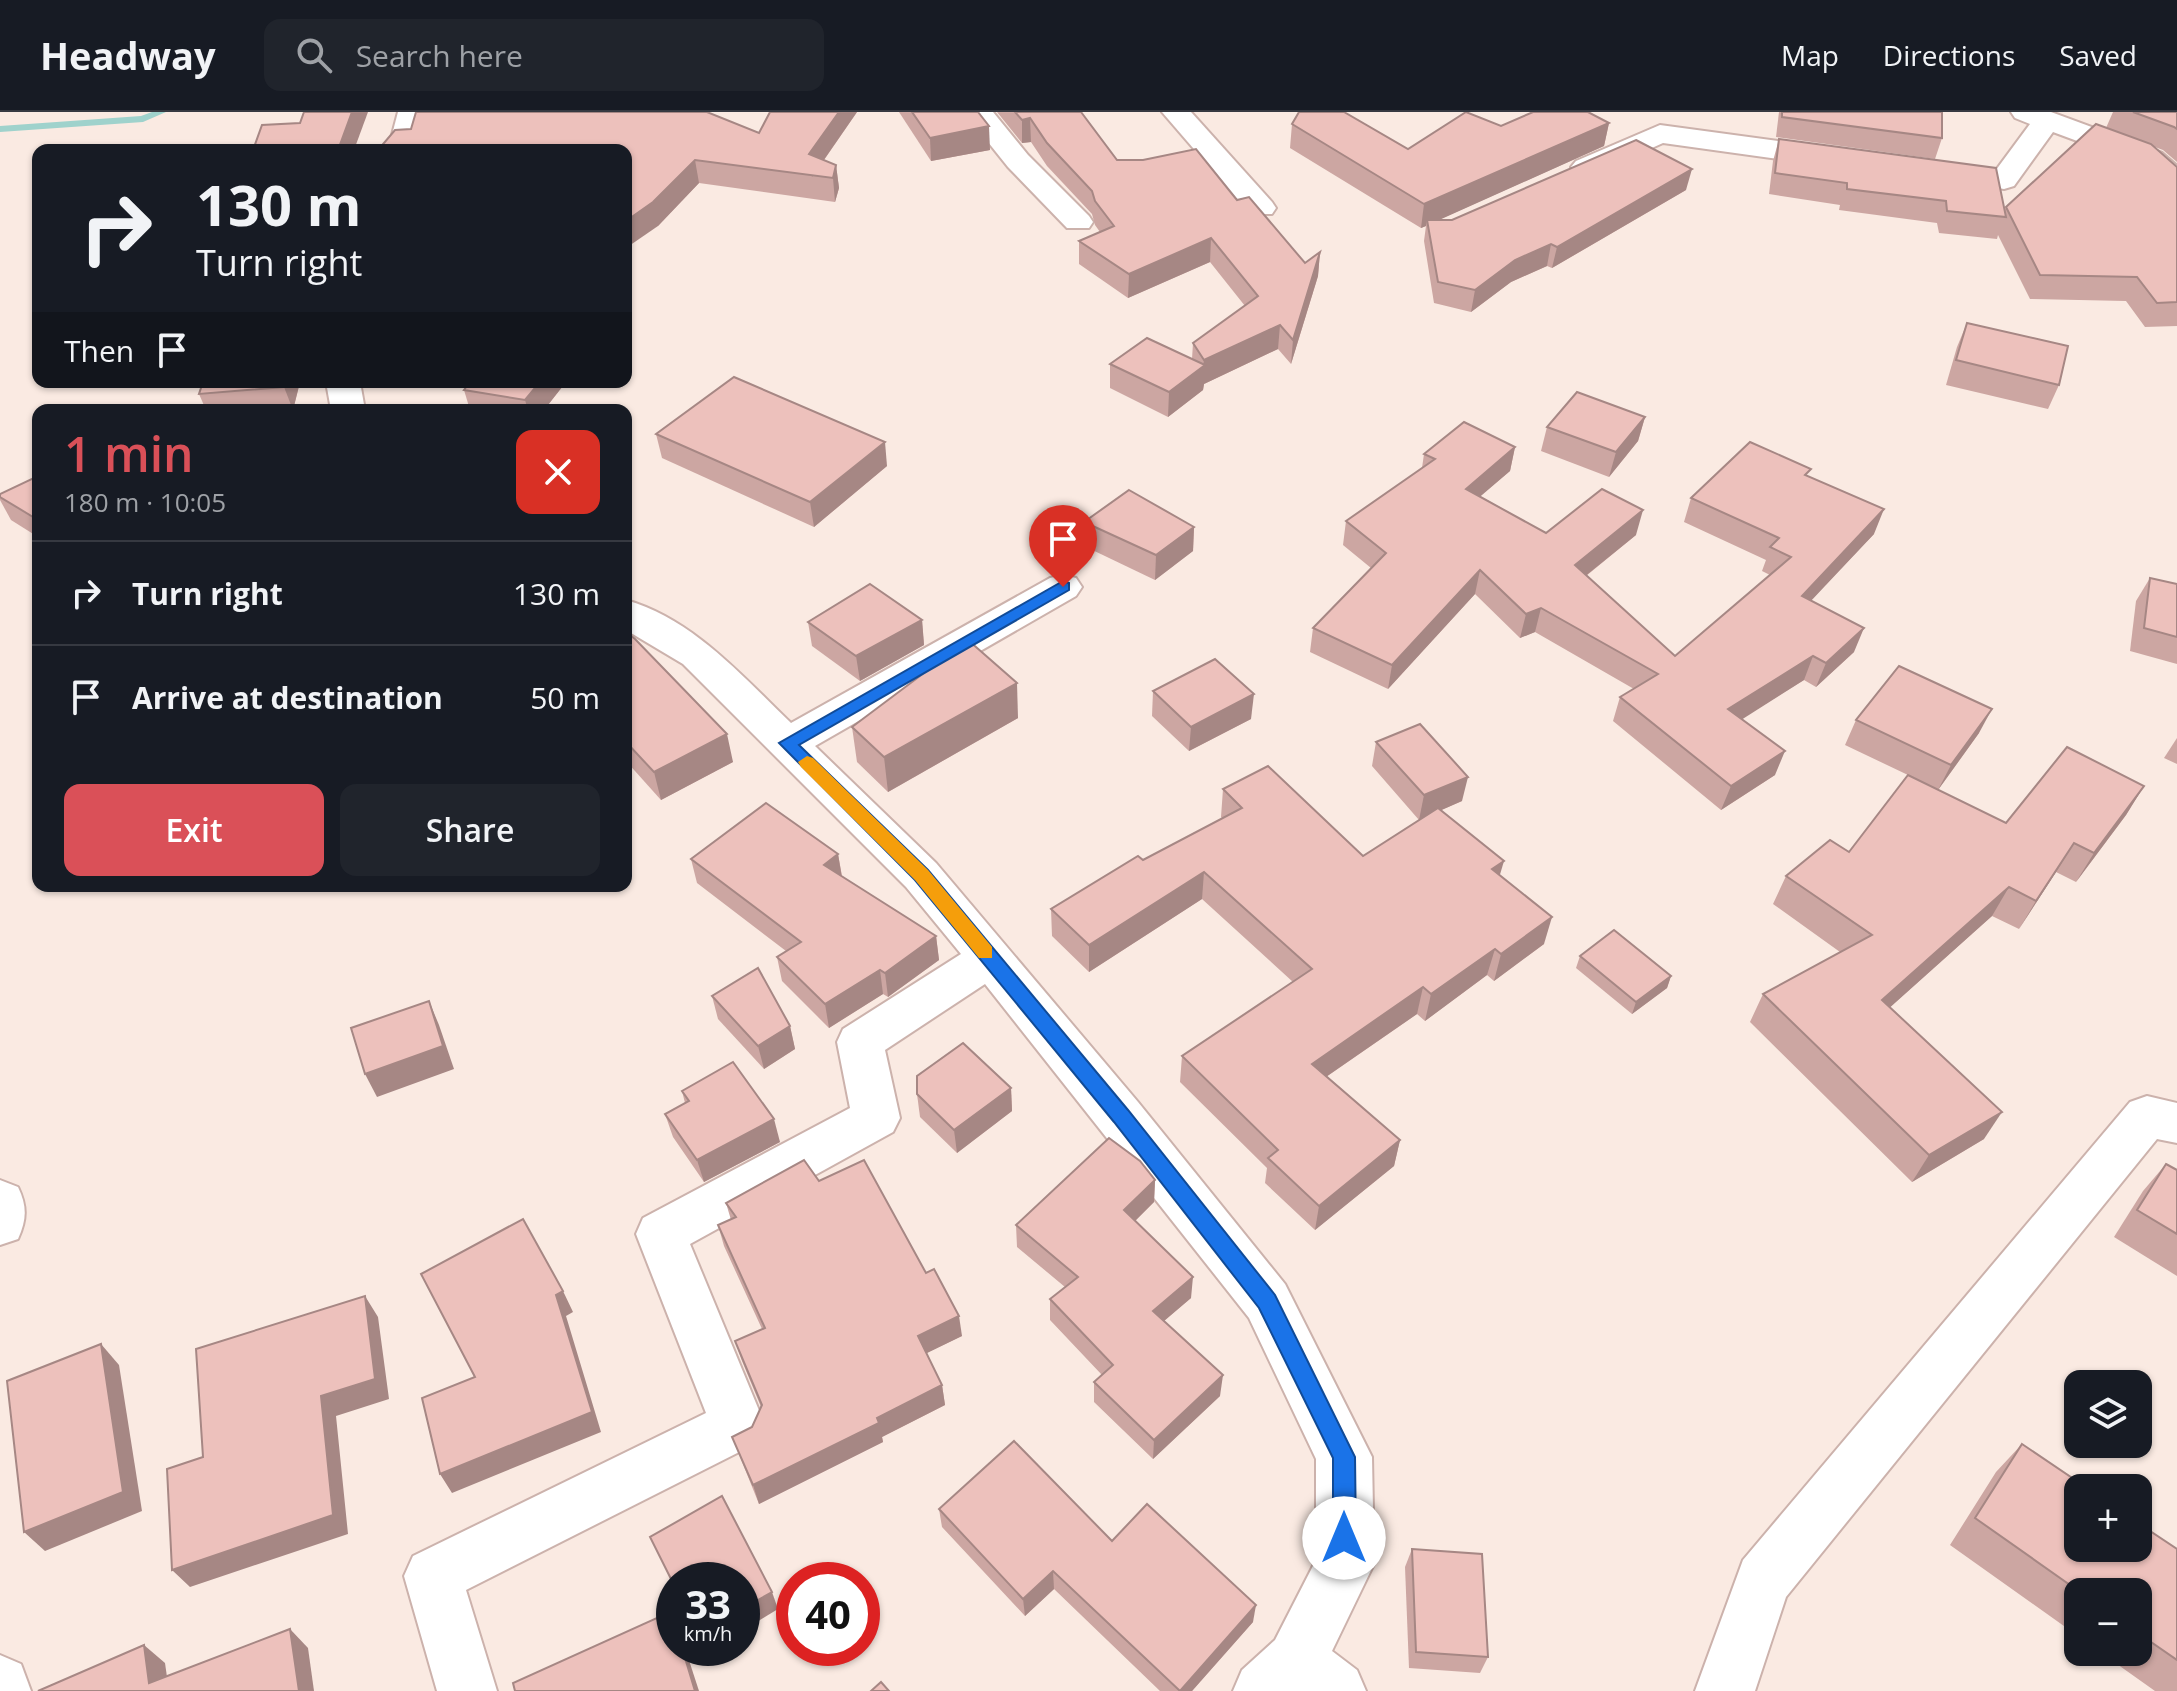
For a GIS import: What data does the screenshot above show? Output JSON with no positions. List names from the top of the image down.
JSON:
{
  "page": {
    "header": "Headway",
    "search": "Search here",
    "nav": ["Map", "Directions", "Saved"],
    "turn": ["130 m", "Turn right"],
    "then": "Then",
    "heading": ["1 min", "180 m · 10:05"],
    "list": [
      {
        "name": "Turn right",
        "value": "130 m"
      },
      {
        "name": "Arrive at destination",
        "value": "50 m"
      }
    ],
    "buttons": ["Exit", "Share"],
    "map_buttons": ["+", "−"],
    "speed": "33 km/h",
    "limit": "40"
  }
}
